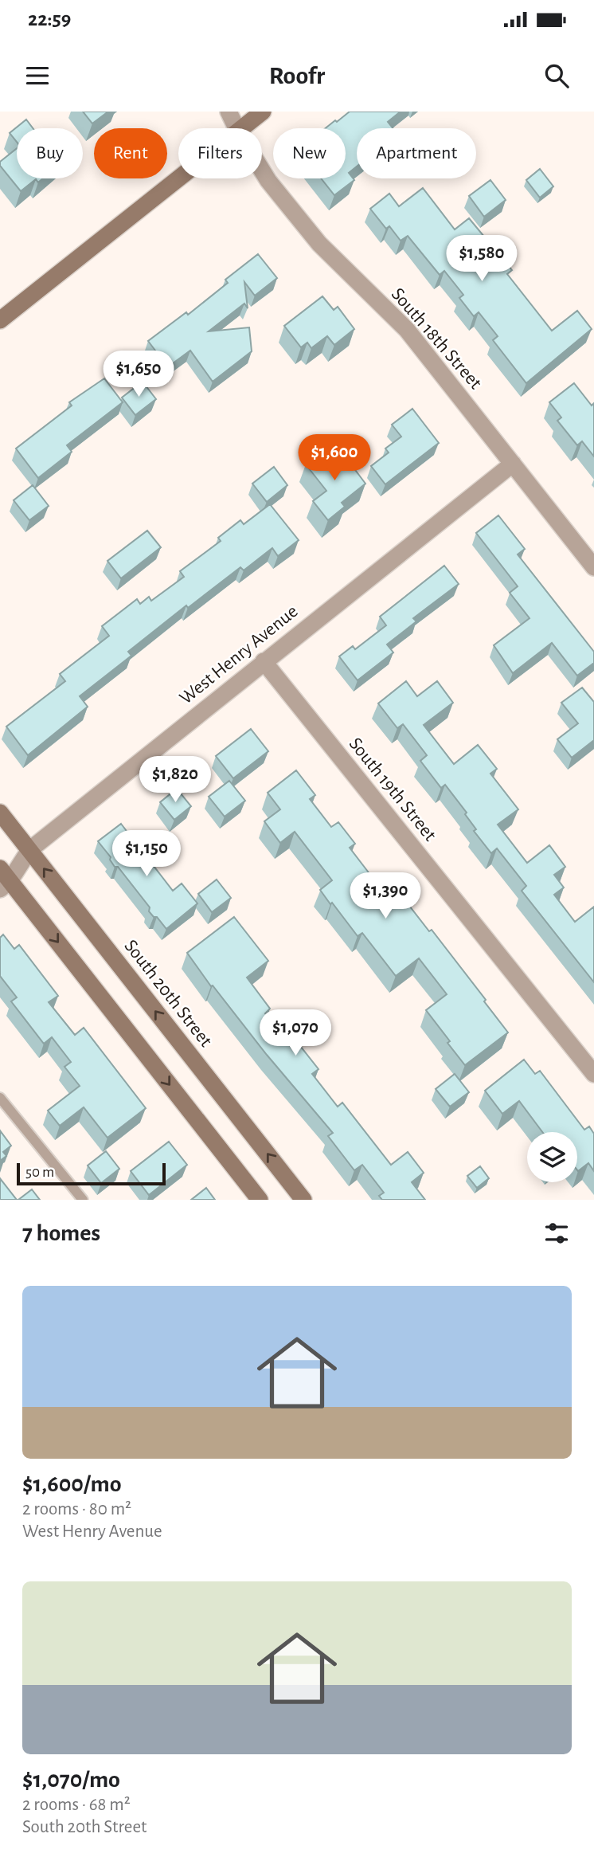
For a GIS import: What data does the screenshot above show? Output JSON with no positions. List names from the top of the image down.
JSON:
{
  "streets": {
    "street": [
      "South 18th Street",
      "West Henry Avenue",
      "South 19th Street",
      "South 20th Street"
    ]
  },
  "crossings": [
    ["South 18th Street", "West Henry Avenue"],
    ["West Henry Avenue", "South 19th Street"],
    ["West Henry Avenue", "South 20th Street"]
  ],
  "scale_bar": "50 m",
  "page": {
    "status": "22:59",
    "header": "Roofr",
    "chip": [
      "Buy",
      "Rent",
      "Filters",
      "New",
      "Apartment"
    ],
    "price": [
      "$1,580",
      "$1,650",
      "$1,600",
      "$1,820",
      "$1,150",
      "$1,390",
      "$1,070"
    ],
    "scale": "50 m",
    "heading": "7 homes",
    "list": [
      {
        "name": "$1,600/mo",
        "note": "2 rooms · 80 m² · West Henry Avenue"
      },
      {
        "name": "$1,070/mo",
        "note": "2 rooms · 68 m² · South 20th Street"
      }
    ]
  }
}
